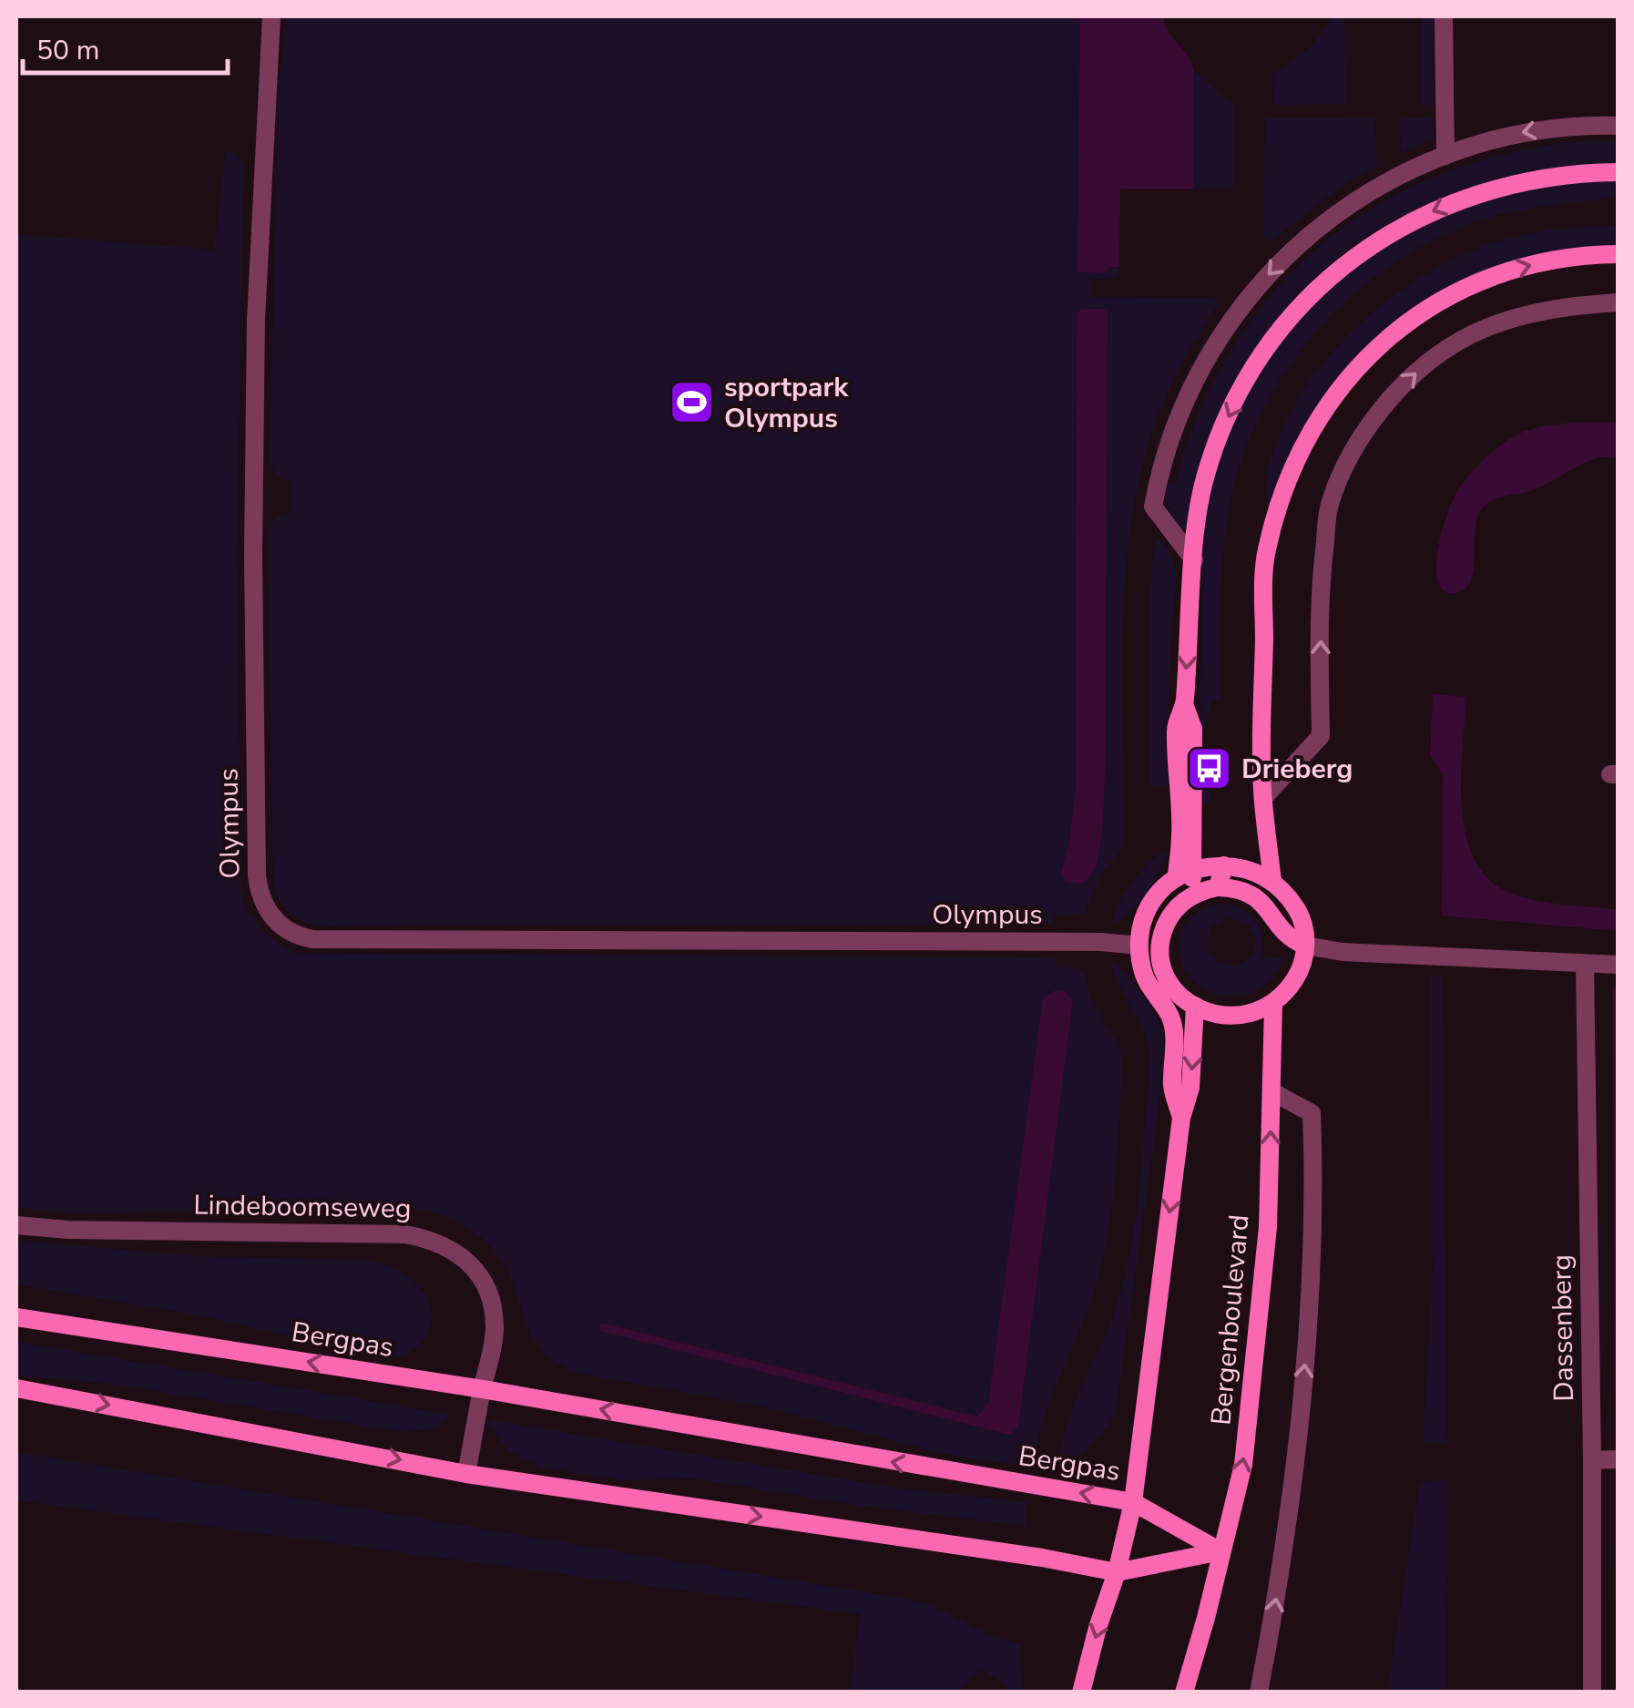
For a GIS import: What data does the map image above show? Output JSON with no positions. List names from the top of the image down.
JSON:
{
  "streets": {
    "main road": ["Bergenboulevard", "Bergpas"],
    "street": ["Olympus", "Lindeboomseweg", "Dassenberg"]
  },
  "crossings": [
    ["Lindeboomseweg", "Bergpas"],
    ["Bergenboulevard", "Bergpas"]
  ],
  "places": {
    "sports": ["sportpark Olympus"],
    "bus stop": ["Drieberg"]
  },
  "scale_bar": "50 m"
}
